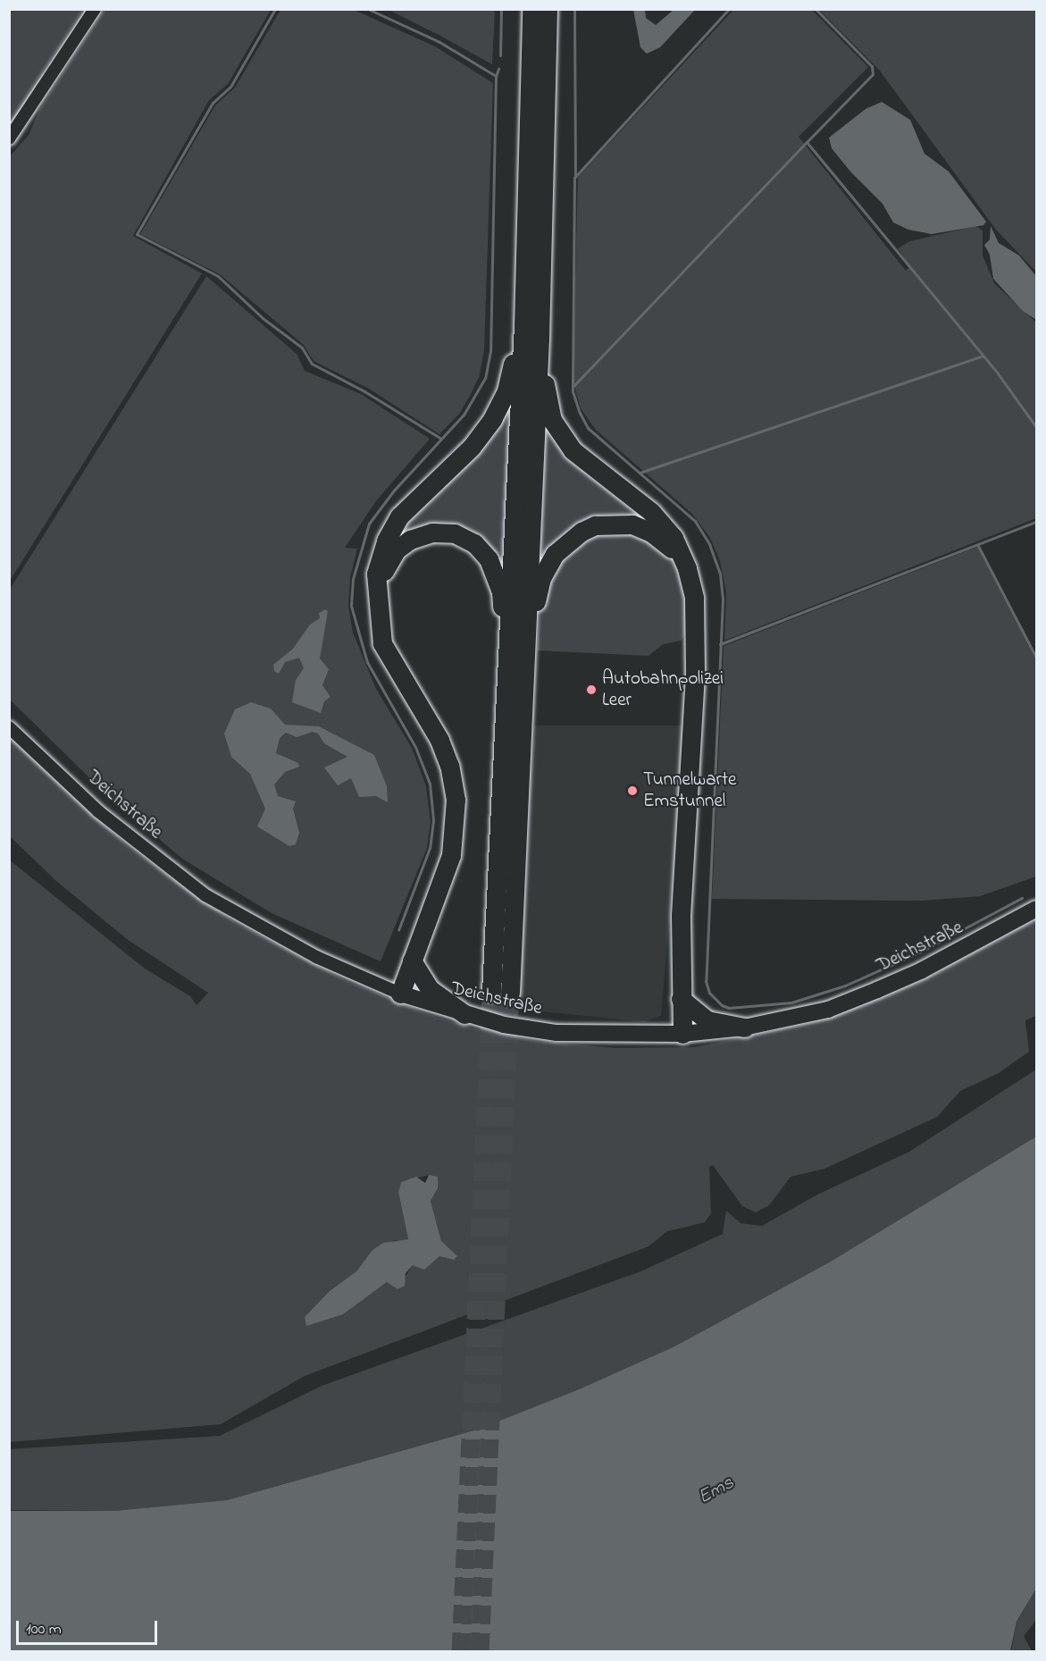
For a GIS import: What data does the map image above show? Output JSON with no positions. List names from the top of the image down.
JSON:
{
  "streets": {
    "main road": ["Deichstraße"]
  },
  "water": ["Ems"],
  "places": ["Autobahnpolizei Leer", "Tunnelwarte Emstunnel"],
  "scale_bar": "100 m"
}
